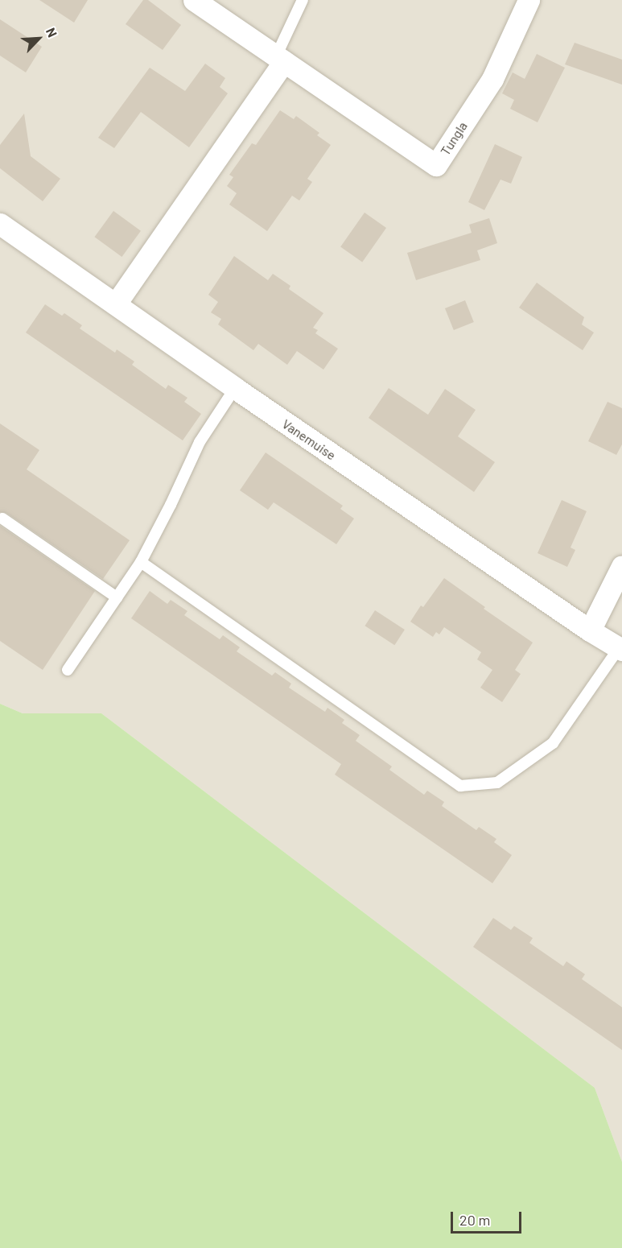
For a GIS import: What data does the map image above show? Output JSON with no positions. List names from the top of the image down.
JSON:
{
  "streets": {
    "street": ["Tungla", "Vanemuise"]
  },
  "scale_bar": "20 m",
  "north": "top right"
}
